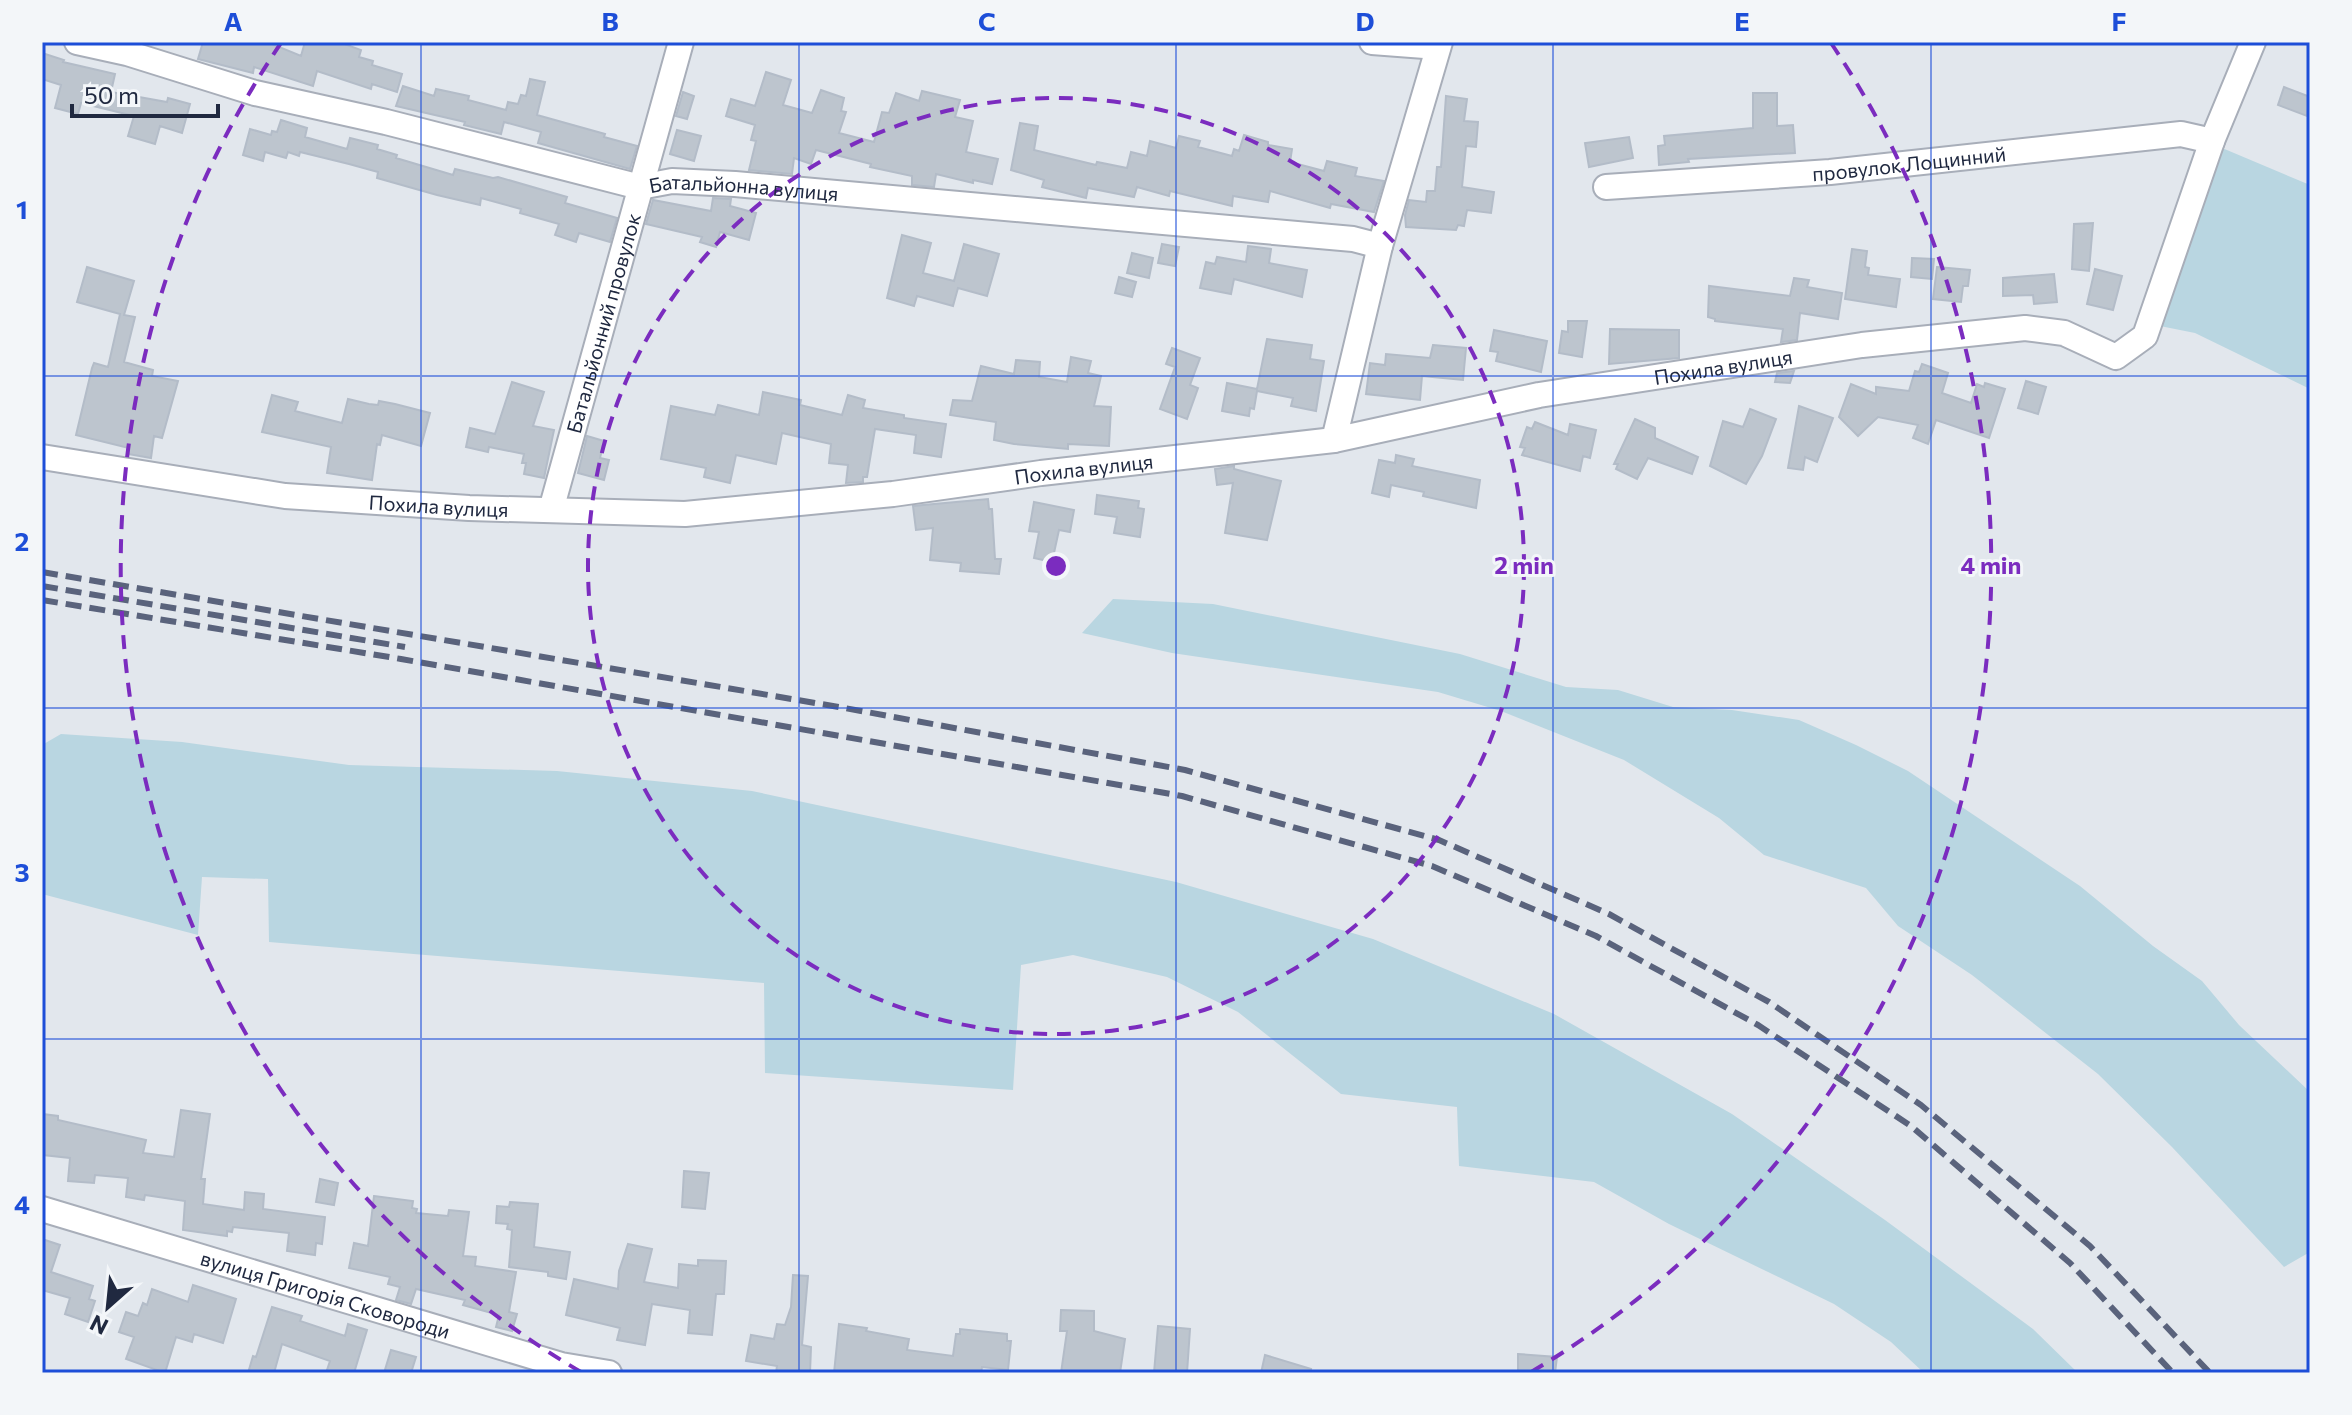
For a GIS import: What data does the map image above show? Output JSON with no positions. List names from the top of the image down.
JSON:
{
  "streets": {
    "street": [
      "провулок Лощинний",
      "Батальйонна вулиця",
      "Батальйонний провулок",
      "Похила вулиця",
      "вулиця Григорія Сковороди"
    ]
  },
  "crossings": [
    ["провулок Лощинний", "Похила вулиця"],
    ["Батальйонна вулиця", "Батальйонний провулок"],
    ["Батальйонний провулок", "Похила вулиця"]
  ],
  "scale_bar": "50 m",
  "north": "bottom left",
  "grid": {
    "columns": [
      "A",
      "B",
      "C",
      "D",
      "E",
      "F"
    ],
    "rows": [
      "1",
      "2",
      "3",
      "4"
    ]
  },
  "rings": ["2 min", "4 min"]
}
